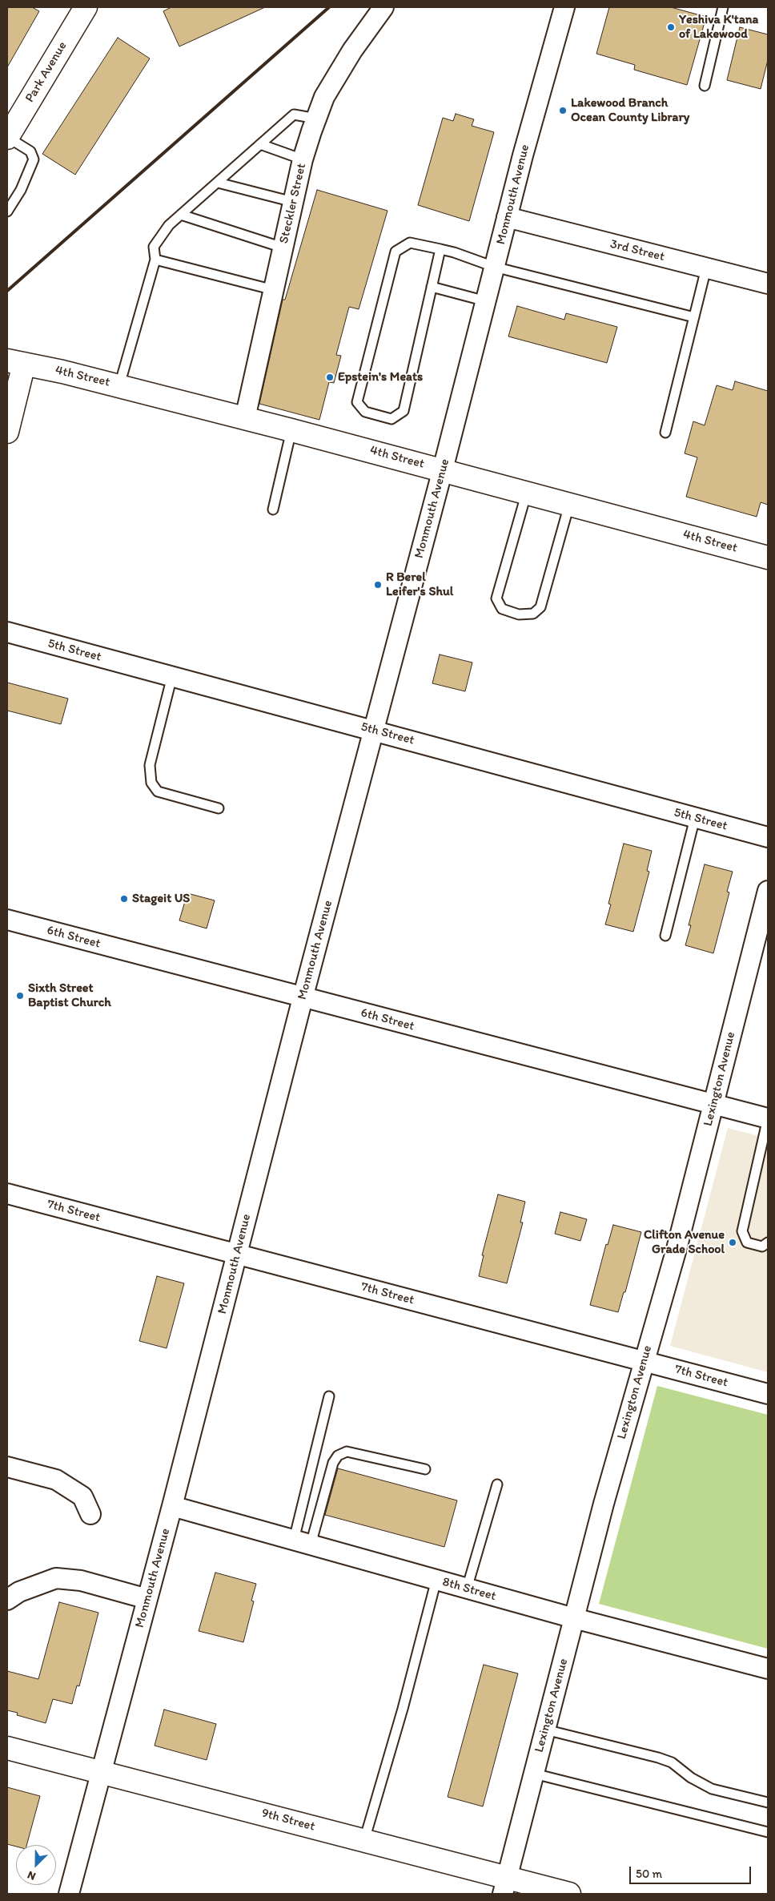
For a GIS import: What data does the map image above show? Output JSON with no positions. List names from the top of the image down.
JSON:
{
  "streets": {
    "street": [
      "Park Avenue",
      "Monmouth Avenue",
      "Steckler Street",
      "3rd Street",
      "4th Street",
      "5th Street",
      "6th Street",
      "Lexington Avenue",
      "7th Street",
      "8th Street",
      "9th Street"
    ]
  },
  "crossings": [
    ["Monmouth Avenue", "3rd Street"],
    ["Monmouth Avenue", "4th Street"],
    ["Monmouth Avenue", "5th Street"],
    ["Monmouth Avenue", "6th Street"],
    ["Monmouth Avenue", "7th Street"],
    ["Monmouth Avenue", "8th Street"],
    ["Monmouth Avenue", "9th Street"],
    ["Steckler Street", "4th Street"],
    ["6th Street", "Lexington Avenue"],
    ["Lexington Avenue", "7th Street"],
    ["Lexington Avenue", "8th Street"],
    ["Lexington Avenue", "9th Street"]
  ],
  "places": [
    "Yeshiva K'tana of Lakewood",
    "Lakewood Branch Ocean County Library",
    "Epstein's Meats",
    "R Berel Leifer's Shul",
    "Stageit US",
    "Sixth Street Baptist Church",
    "Clifton Avenue Grade School"
  ],
  "scale_bar": "50 m",
  "north": "bottom left"
}
